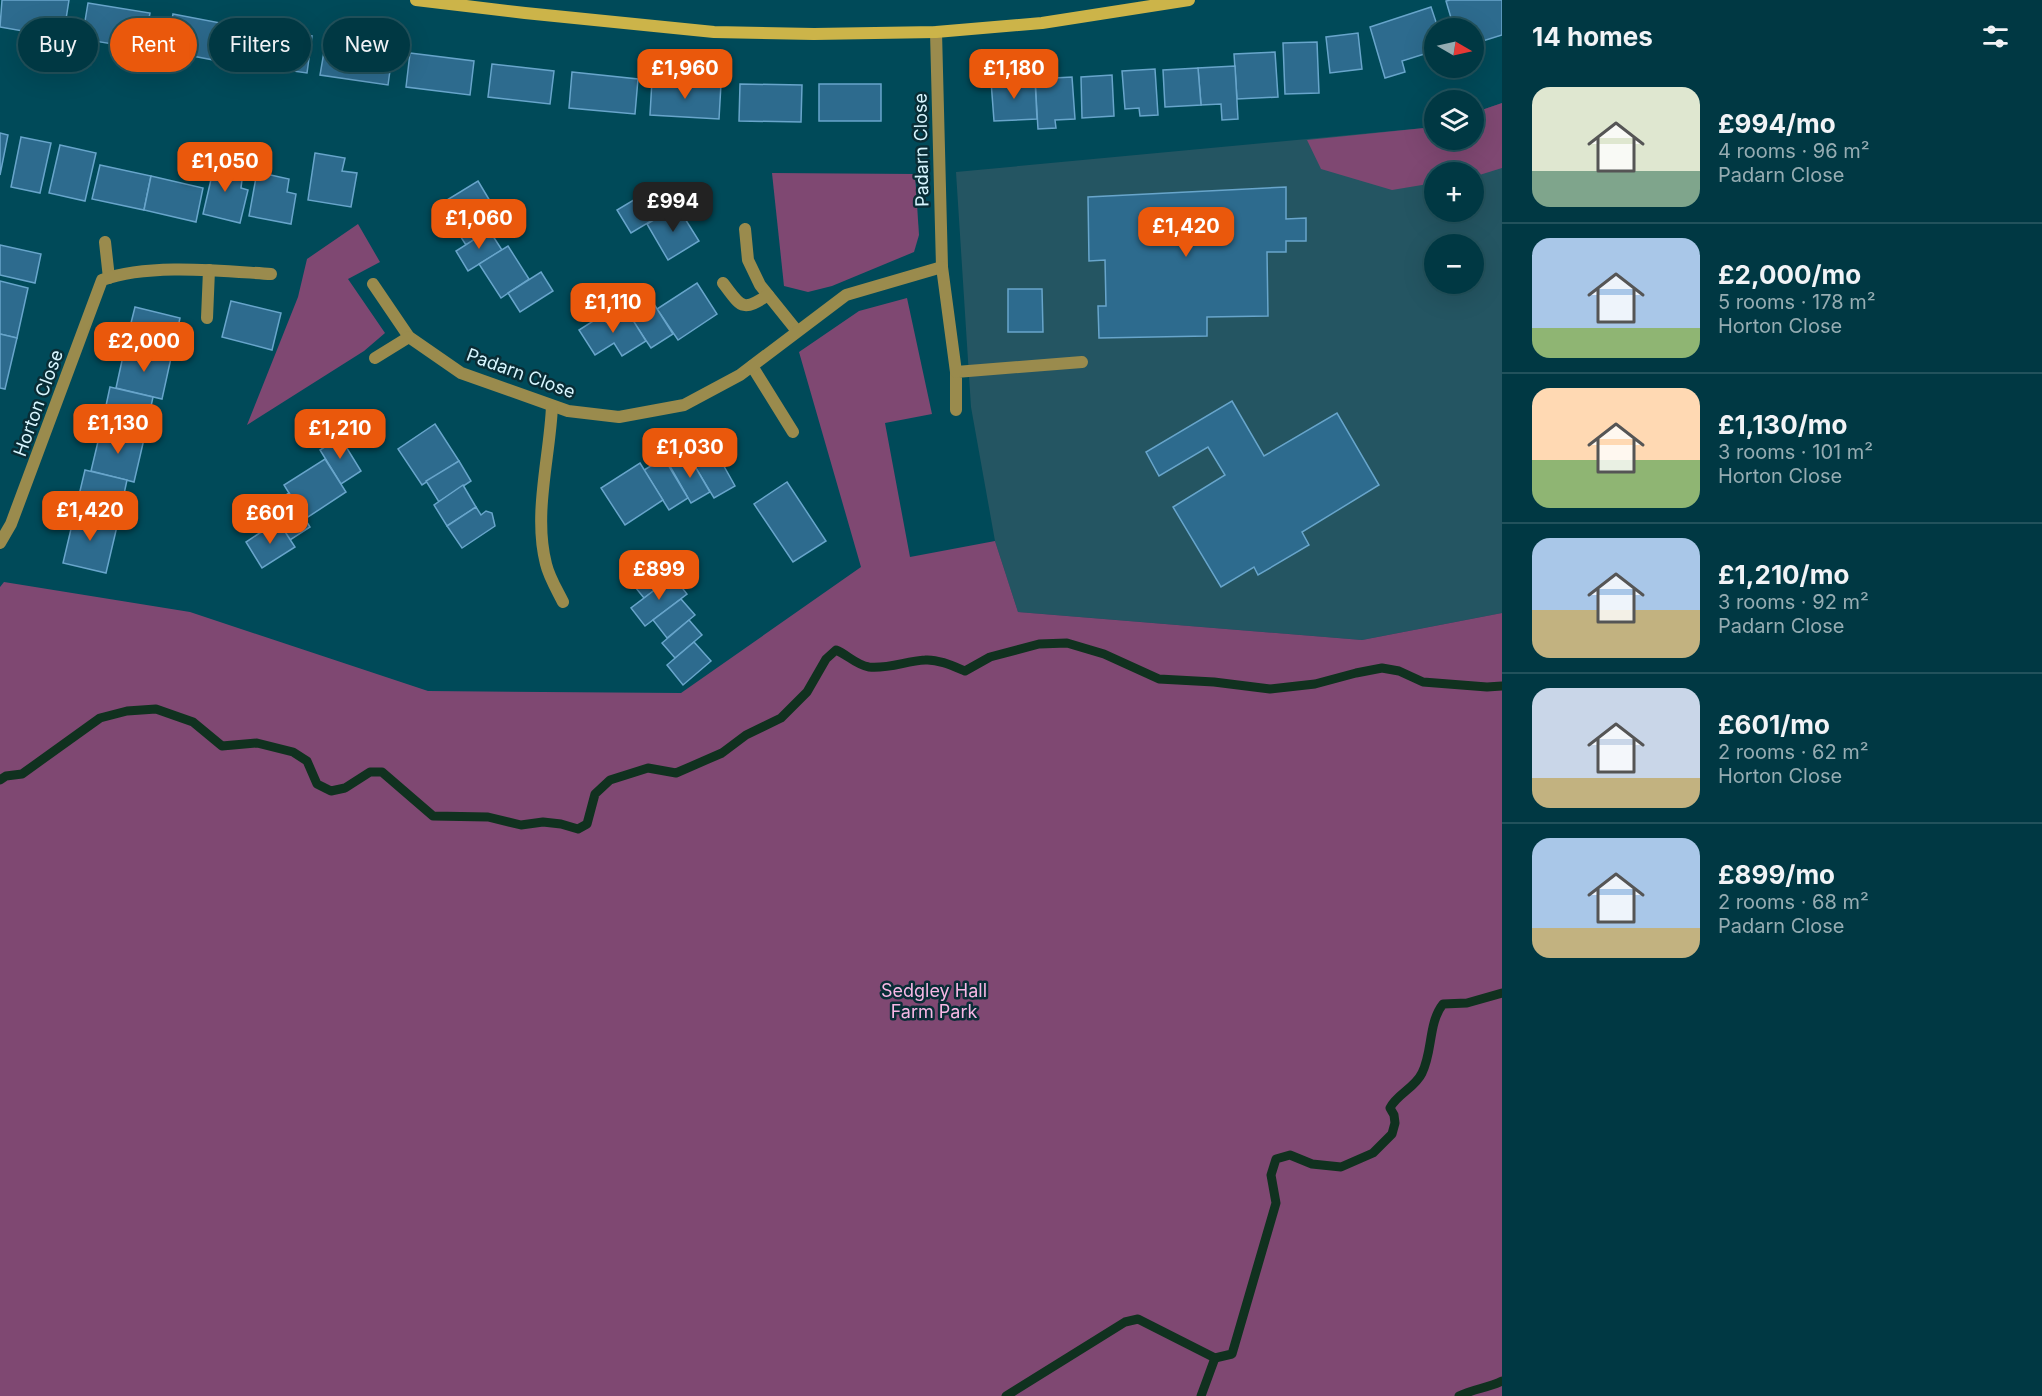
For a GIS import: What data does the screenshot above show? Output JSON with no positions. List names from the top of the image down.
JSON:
{
  "streets": {
    "street": ["Padarn Close", "Horton Close"]
  },
  "parks": ["Sedgley Hall Farm Park"],
  "north": "right",
  "page": {
    "heading": "14 homes",
    "map_buttons": ["+", "−"],
    "chip": [
      "Buy",
      "Rent",
      "Filters",
      "New"
    ],
    "price": [
      "£1,960",
      "£1,180",
      "£1,050",
      "£994",
      "£1,060",
      "£1,420",
      "£1,110",
      "£2,000",
      "£1,130",
      "£1,210",
      "£1,030",
      "£1,420",
      "£601",
      "£899"
    ],
    "list": [
      {
        "name": "£994/mo",
        "note": "4 rooms · 96 m² · Padarn Close"
      },
      {
        "name": "£2,000/mo",
        "note": "5 rooms · 178 m² · Horton Close"
      },
      {
        "name": "£1,130/mo",
        "note": "3 rooms · 101 m² · Horton Close"
      },
      {
        "name": "£1,210/mo",
        "note": "3 rooms · 92 m² · Padarn Close"
      },
      {
        "name": "£601/mo",
        "note": "2 rooms · 62 m² · Horton Close"
      },
      {
        "name": "£899/mo",
        "note": "2 rooms · 68 m² · Padarn Close"
      }
    ]
  }
}
